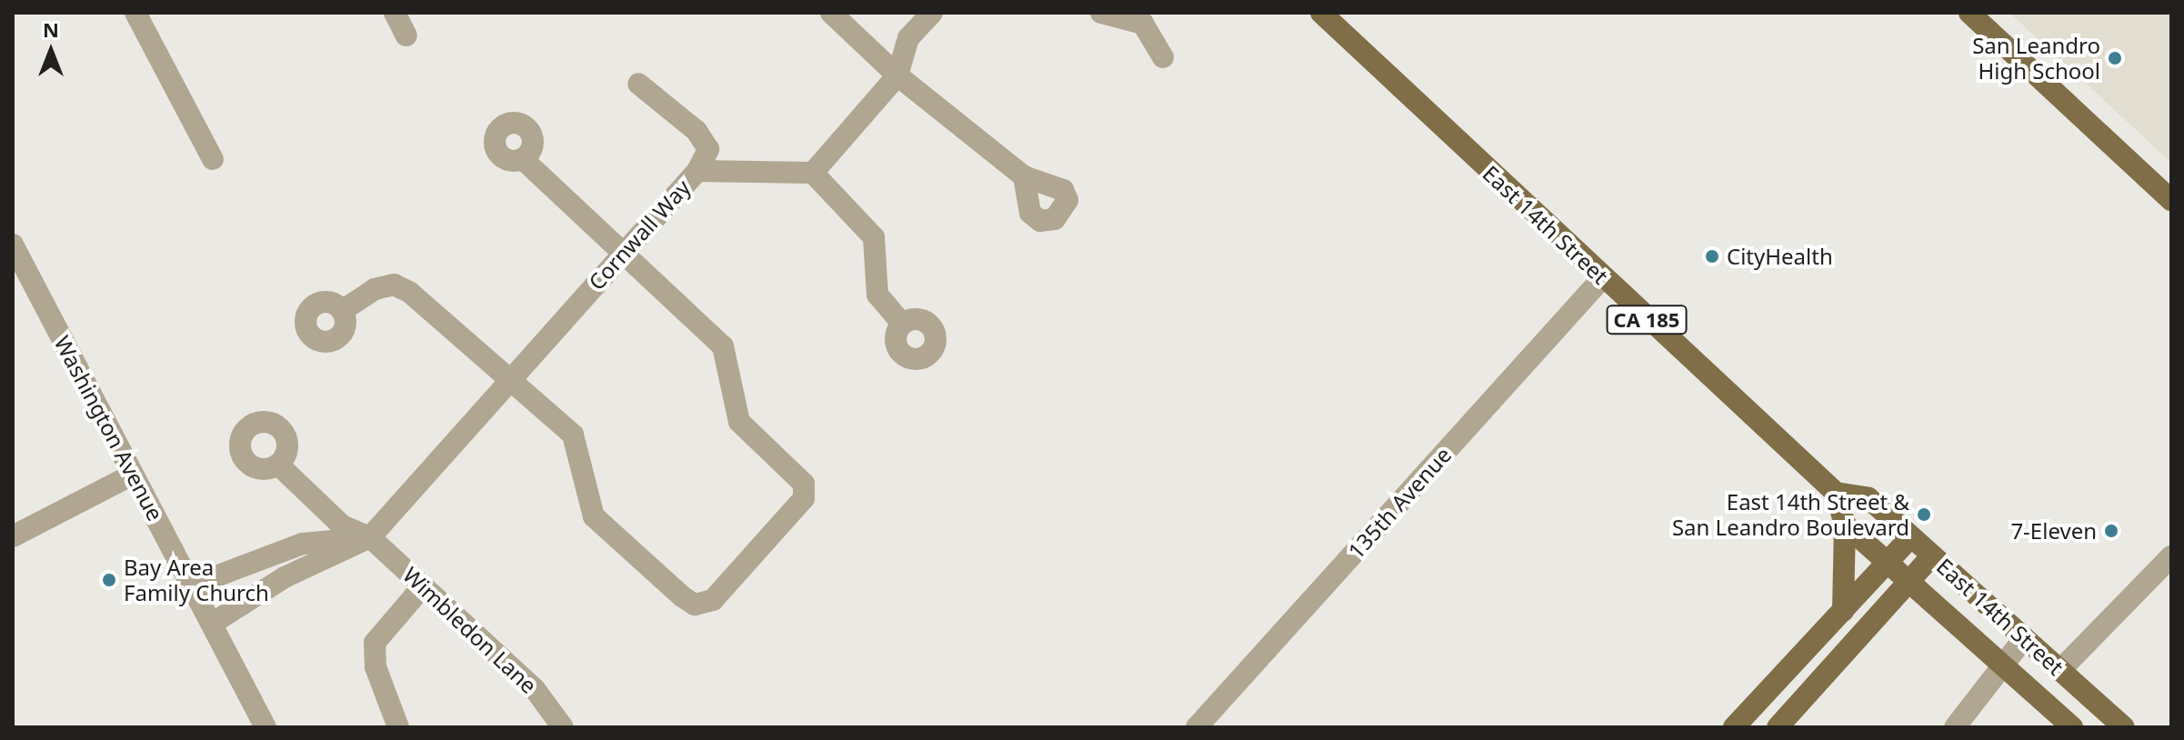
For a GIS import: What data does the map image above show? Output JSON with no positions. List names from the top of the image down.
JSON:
{
  "streets": {
    "main road": ["East 14th Street", "CA 185"],
    "street": [
      "Cornwall Way",
      "Washington Avenue",
      "135th Avenue",
      "Wimbledon Lane"
    ]
  },
  "crossings": [
    ["East 14th Street", "135th Avenue"],
    ["Cornwall Way", "Washington Avenue"],
    ["Cornwall Way", "Wimbledon Lane"]
  ],
  "places": [
    "San Leandro High School",
    "CityHealth",
    "East 14th Street & San Leandro Boulevard",
    "7-Eleven",
    "Bay Area Family Church"
  ],
  "north": "top"
}
